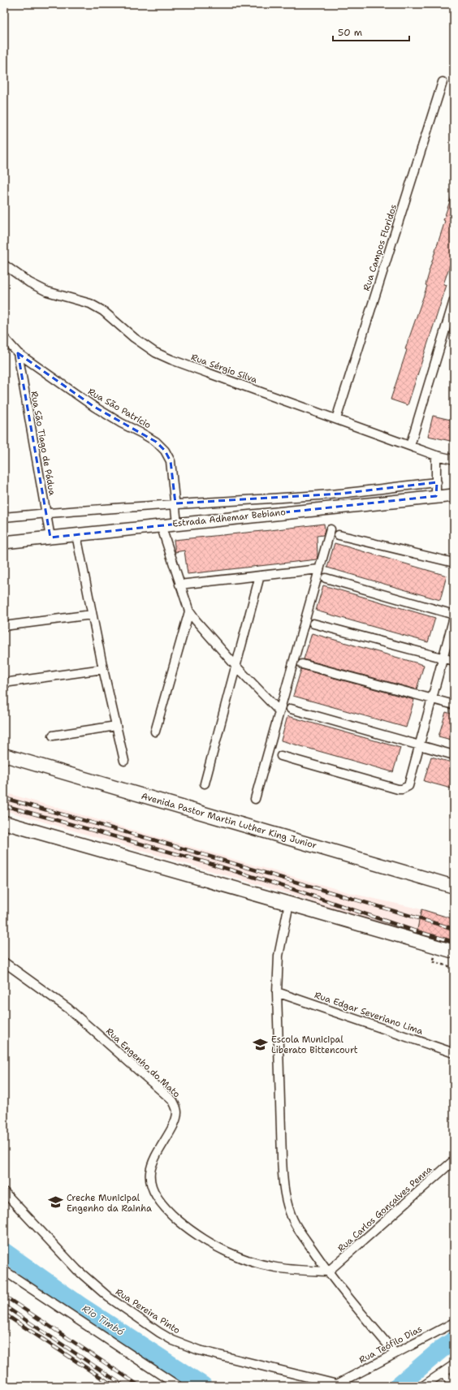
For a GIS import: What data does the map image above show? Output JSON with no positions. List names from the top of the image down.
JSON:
{
  "streets": {
    "main road": ["Estrada Adhemar Bebiano", "Avenida Pastor Martin Luther King Junior"],
    "street": [
      "Rua Campos Floridos",
      "Rua Sérgio Silva",
      "Rua São Patrício",
      "Rua São Tiago de Pádua",
      "Rua Edgar Severiano Lima",
      "Rua Engenho do Mato",
      "Rua Carlos Gonçalves Penna",
      "Rua Pereira Pinto",
      "Rua Teófilo Dias"
    ]
  },
  "crossings": [
    ["Rua Campos Floridos", "Rua Sérgio Silva"],
    ["Rua São Patrício", "Rua São Tiago de Pádua"],
    ["Rua São Patrício", "Estrada Adhemar Bebiano"],
    ["Rua São Tiago de Pádua", "Estrada Adhemar Bebiano"],
    ["Rua Engenho do Mato", "Rua Carlos Gonçalves Penna"],
    ["Rua Pereira Pinto", "Rua Teófilo Dias"]
  ],
  "water": ["Rio Timbó"],
  "places": {
    "school or university": ["Escola Municipal Liberato Bittencourt", "Creche Municipal Engenho da Rainha"]
  },
  "scale_bar": "50 m"
}
